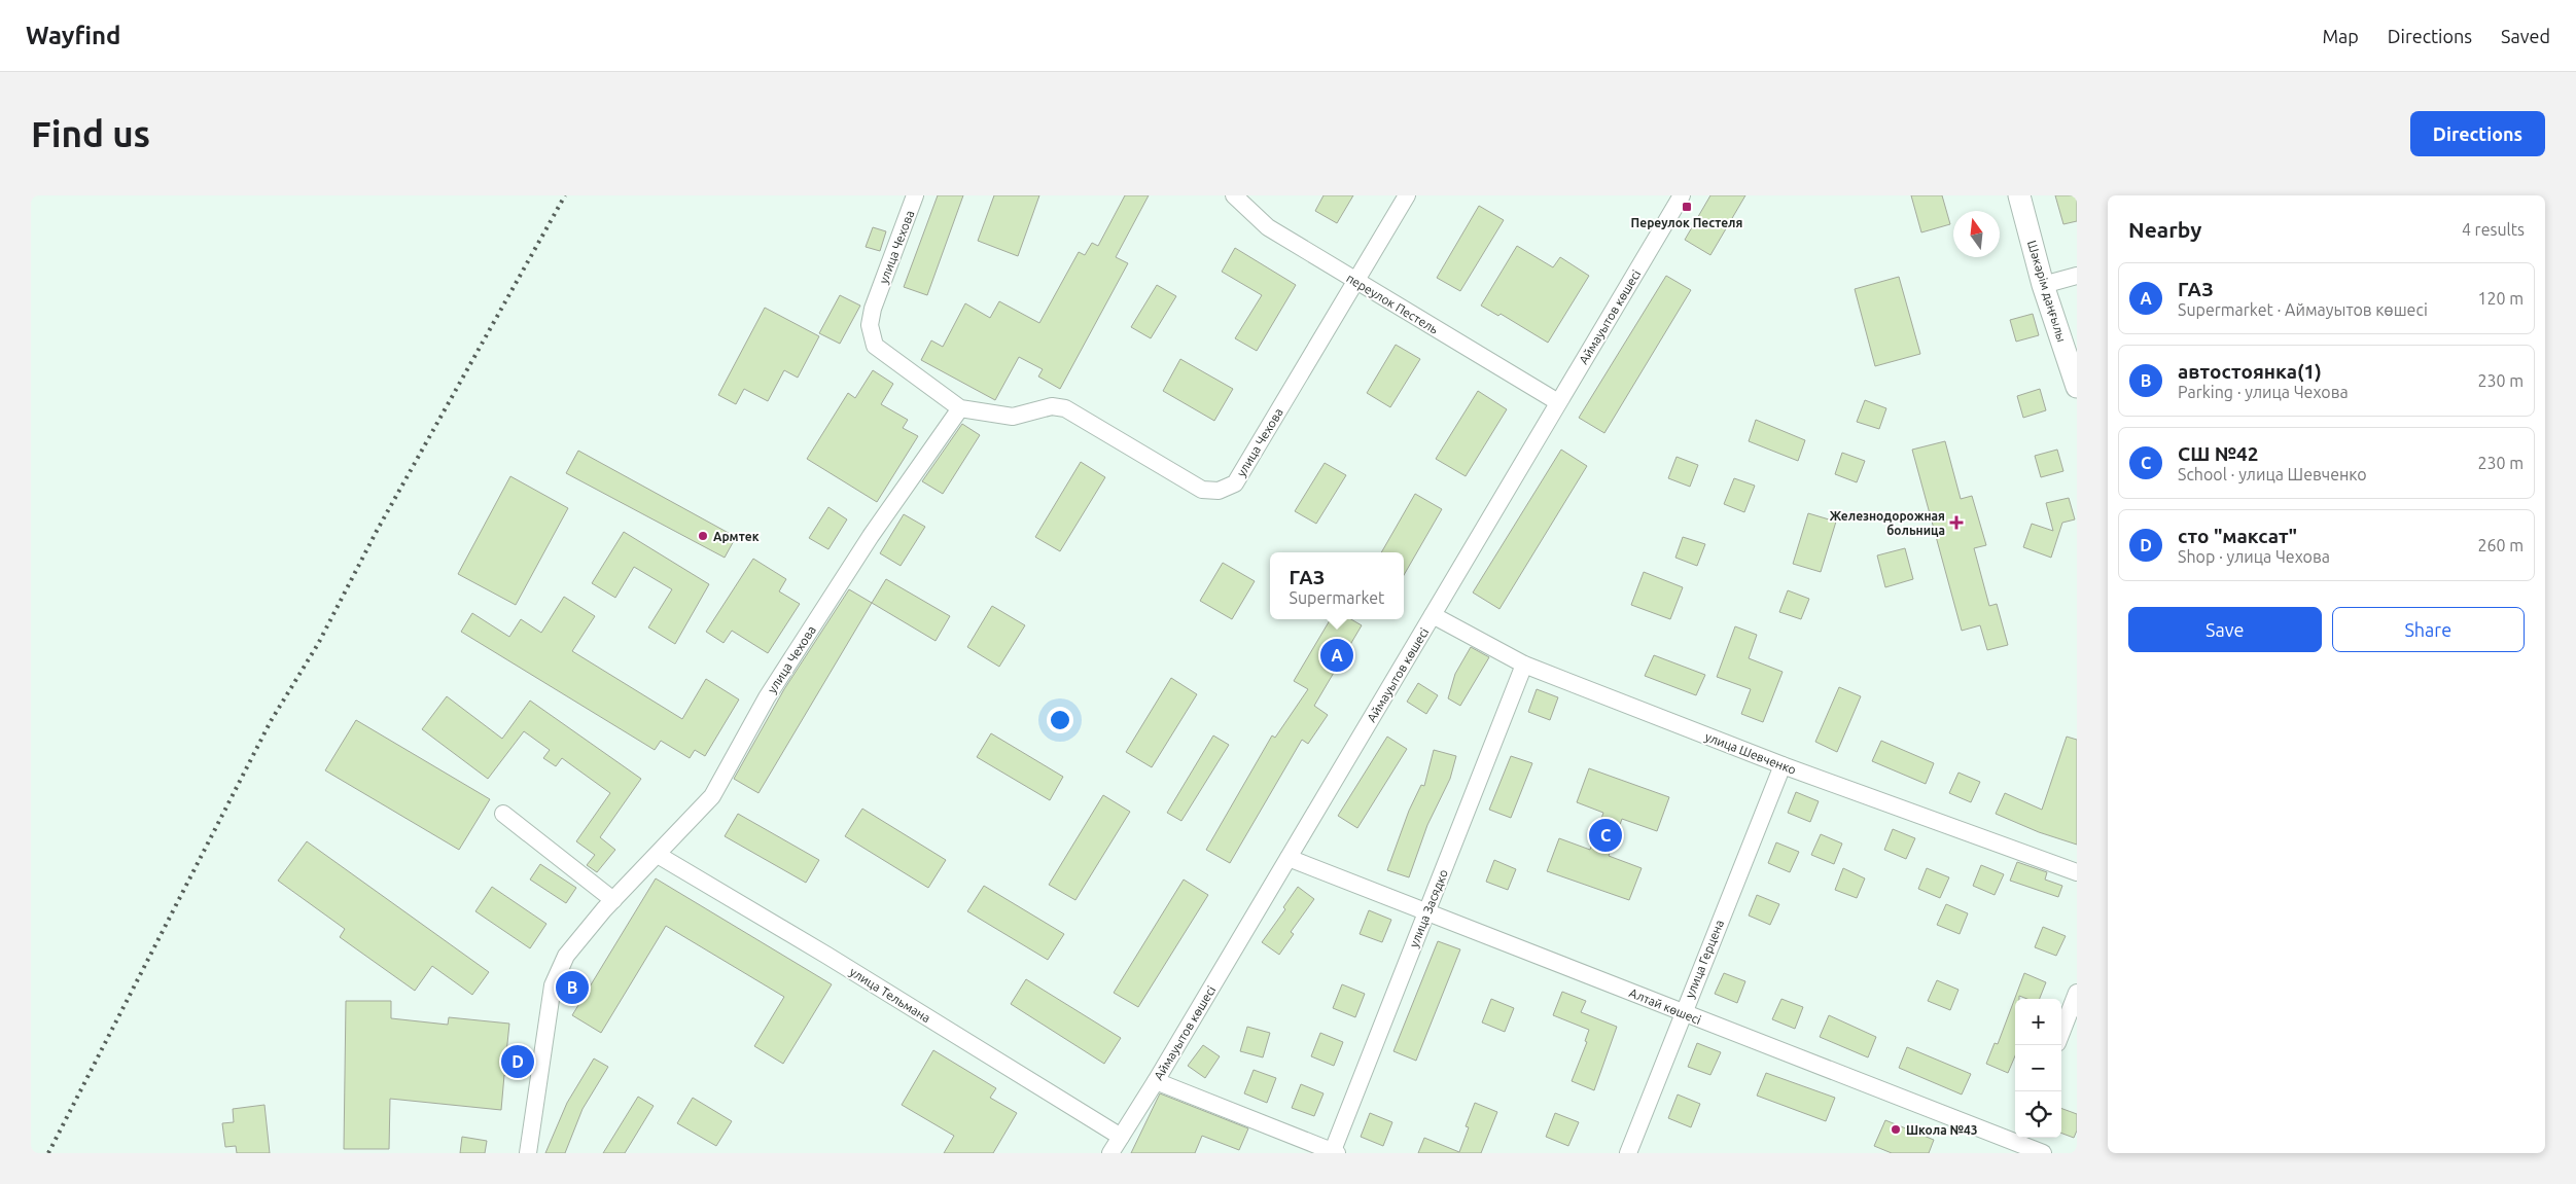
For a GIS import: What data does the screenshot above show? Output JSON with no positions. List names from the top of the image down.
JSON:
{
  "streets": {
    "main road": ["Шәкәрім даңғылы"],
    "street": [
      "улица Чехова",
      "переулок Пестель",
      "Аймауытов көшесі",
      "улица Шевченко",
      "улица Засядко",
      "улица Герцена",
      "улица Тельмана",
      "Алтай көшесі"
    ]
  },
  "crossings": [
    ["улица Чехова", "переулок Пестель"],
    ["улица Чехова", "улица Тельмана"],
    ["переулок Пестель", "Аймауытов көшесі"],
    ["Аймауытов көшесі", "улица Шевченко"],
    ["Аймауытов көшесі", "улица Тельмана"],
    ["Аймауытов көшесі", "Алтай көшесі"],
    ["улица Шевченко", "улица Засядко"],
    ["улица Шевченко", "улица Герцена"],
    ["улица Засядко", "Алтай көшесі"],
    ["улица Герцена", "Алтай көшесі"]
  ],
  "places": {
    "transit": ["Переулок Пестеля"],
    "health": ["Железнодорожная больница"],
    "other": ["Армтек", "Школа №43"]
  },
  "north": "top",
  "page": {
    "header": "Wayfind",
    "nav": ["Map", "Directions", "Saved"],
    "buttons": [
      "Directions",
      ["Save", "Share"]
    ],
    "title": "Find us",
    "heading": ["Nearby", "4 results"],
    "list": [
      {
        "mark": "A",
        "name": "ГАЗ",
        "note": "Supermarket · Аймауытов көшесі",
        "value": "120 m"
      },
      {
        "mark": "B",
        "name": "автостоянка(1)",
        "note": "Parking · улица Чехова",
        "value": "230 m"
      },
      {
        "mark": "C",
        "name": "СШ №42",
        "note": "School · улица Шевченко",
        "value": "230 m"
      },
      {
        "mark": "D",
        "name": "сто \"максат\"",
        "note": "Shop · улица Чехова",
        "value": "260 m"
      }
    ],
    "popup": ["ГАЗ", "Supermarket"],
    "pins": [
      "A",
      "C",
      "B",
      "D"
    ],
    "map_buttons": ["+", "−"]
  }
}
